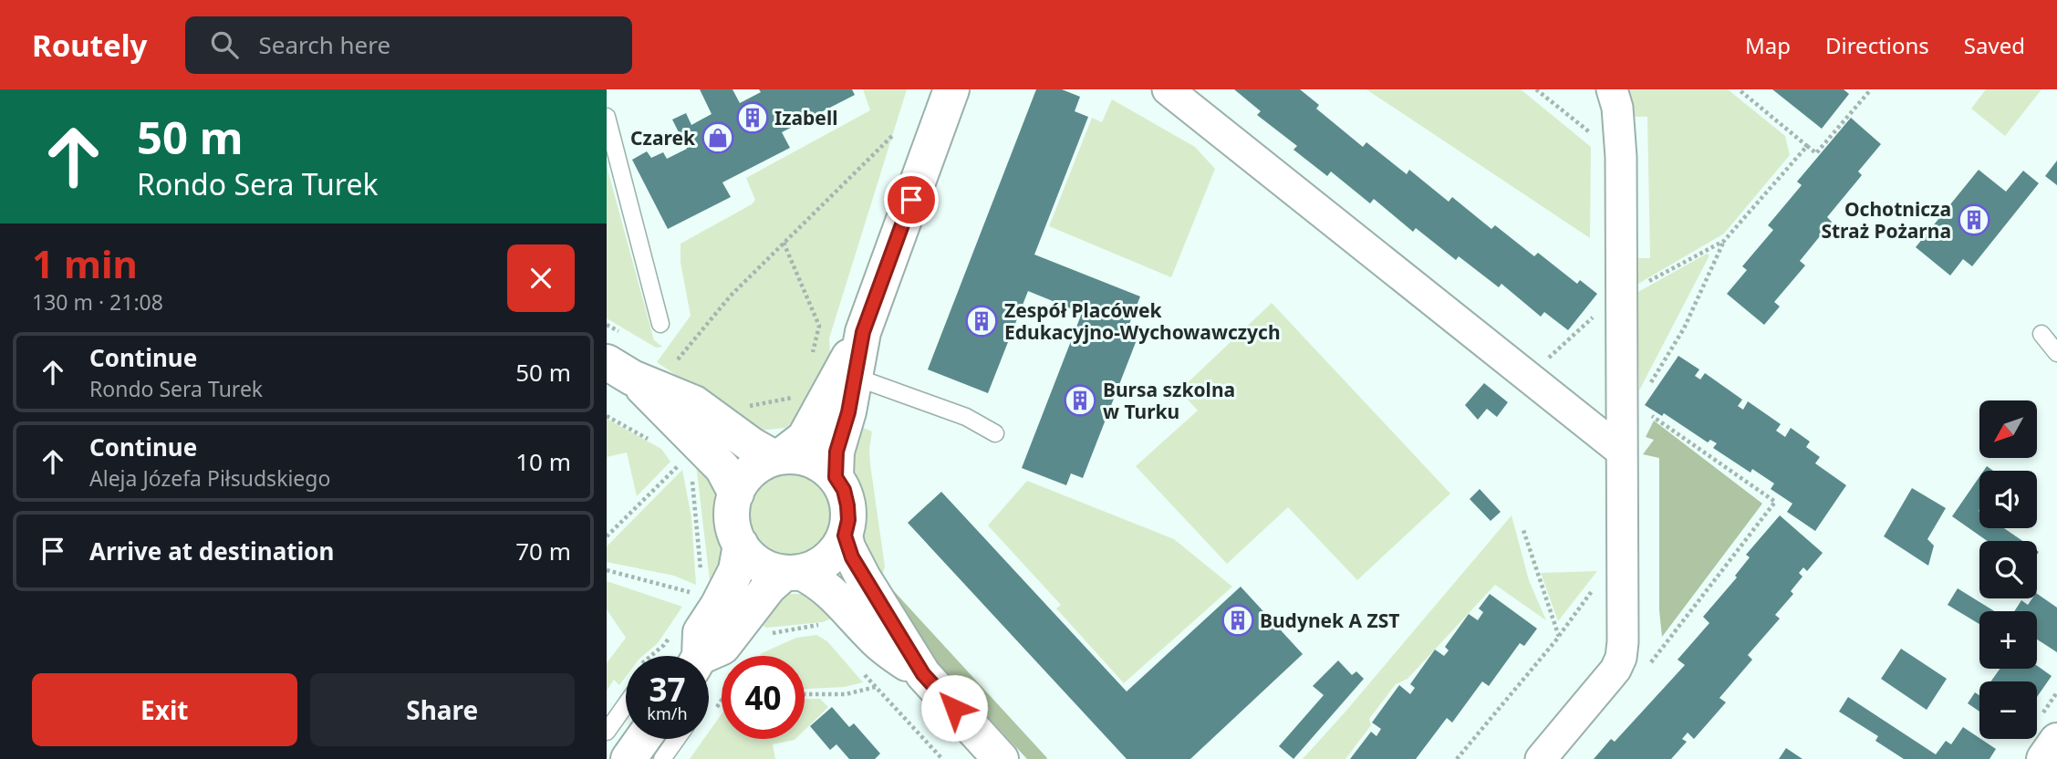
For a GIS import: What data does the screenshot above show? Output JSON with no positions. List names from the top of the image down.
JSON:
{
  "places": {
    "building": [
      "Izabell",
      "Ochotnicza Straż Pożarna",
      "Zespół Placówek Edukacyjno-Wychowawczych",
      "Bursa szkolna w Turku",
      "Budynek A ZST"
    ],
    "shop": ["Czarek"]
  },
  "north": "bottom left",
  "page": {
    "header": "Routely",
    "search": "Search here",
    "nav": ["Map", "Directions", "Saved"],
    "turn": ["50 m", "Rondo Sera Turek"],
    "heading": ["1 min", "130 m · 21:08"],
    "list": [
      {
        "name": "Continue",
        "note": "Rondo Sera Turek",
        "value": "50 m"
      },
      {
        "name": "Continue",
        "note": "Aleja Józefa Piłsudskiego",
        "value": "10 m"
      },
      {
        "name": "Arrive at destination",
        "value": "70 m"
      }
    ],
    "map_buttons": ["+", "−"],
    "speed": "37 km/h",
    "limit": "40",
    "buttons": ["Exit", "Share"]
  }
}
